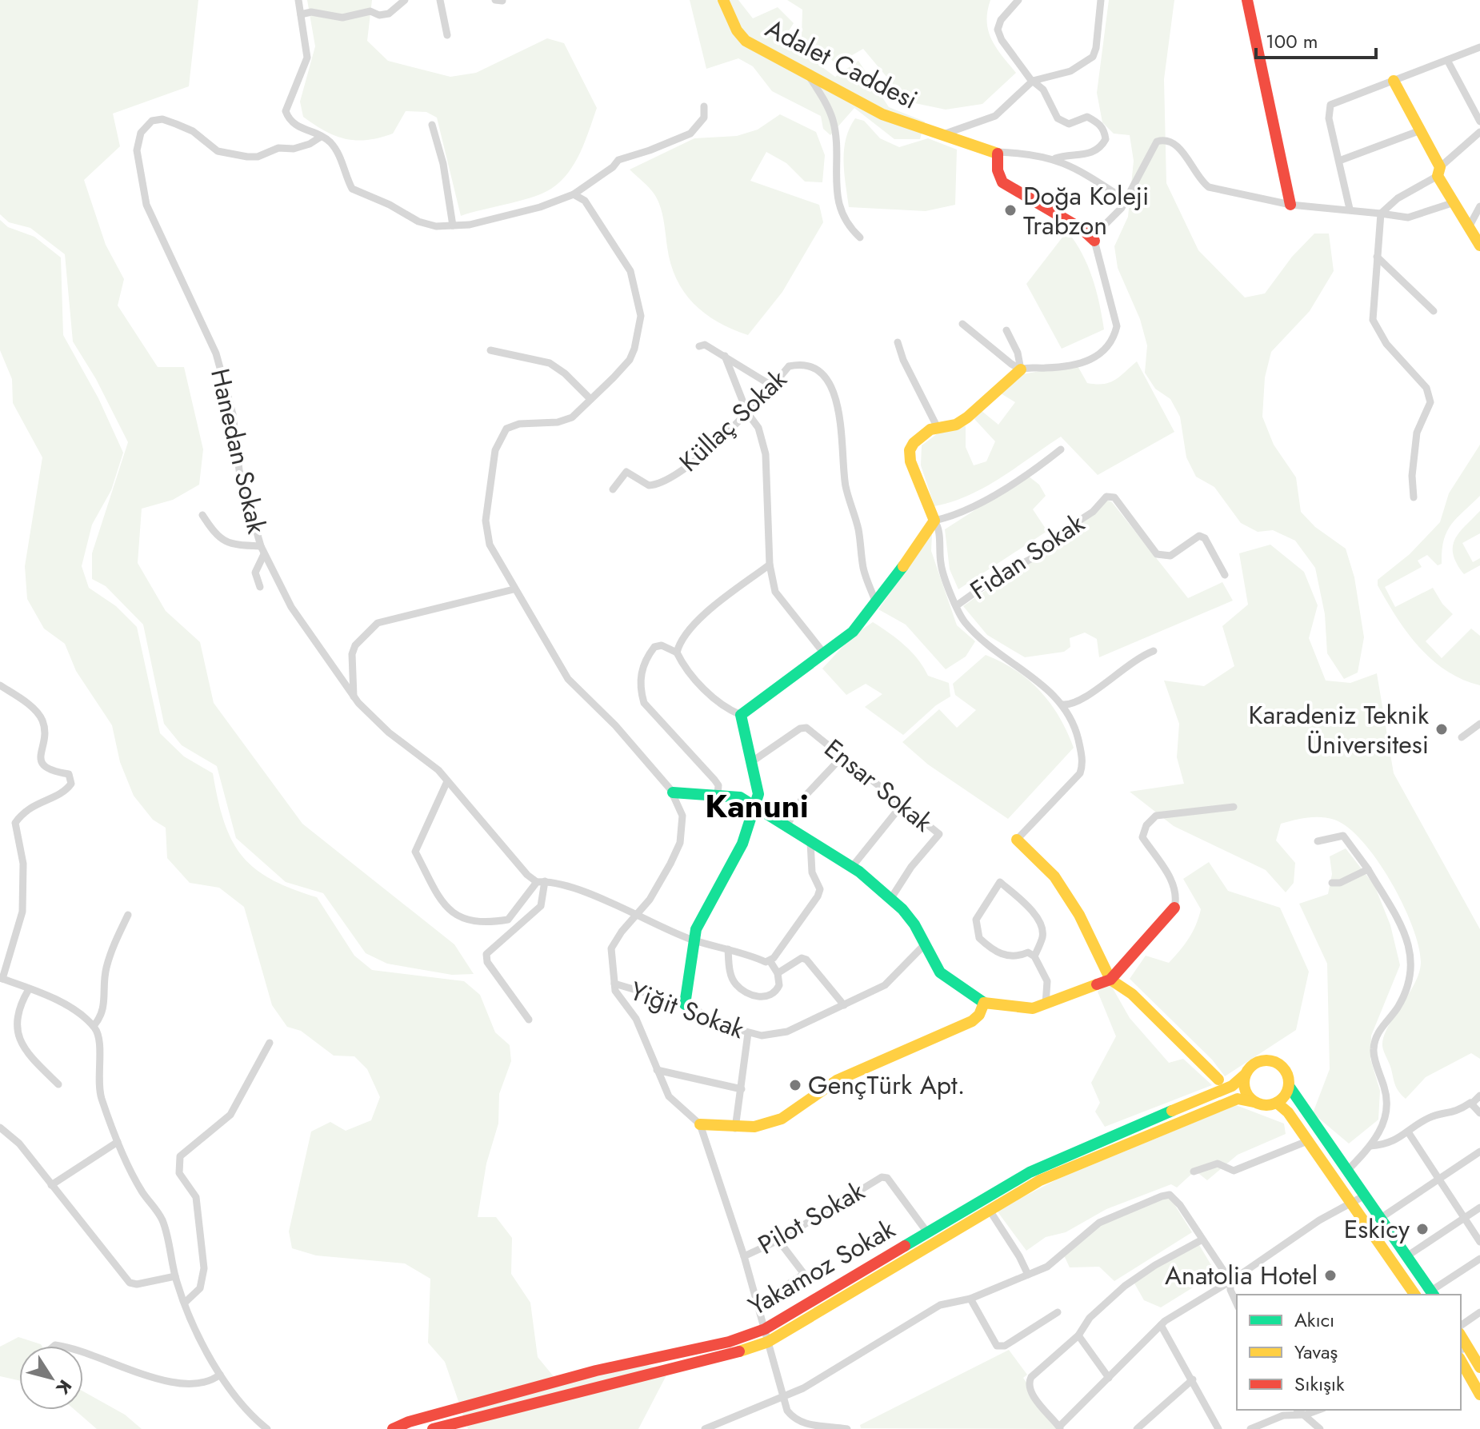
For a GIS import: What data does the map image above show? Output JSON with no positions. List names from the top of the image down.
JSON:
{
  "streets": {
    "street": [
      "Adalet Caddesi",
      "Küllaç Sokak",
      "Hanedan Sokak",
      "Fidan Sokak",
      "Ensar Sokak",
      "Yiğit Sokak",
      "Pilot Sokak",
      "Yakamoz Sokak"
    ]
  },
  "crossings": [
    ["Pilot Sokak", "Yakamoz Sokak"]
  ],
  "districts": ["Kanuni"],
  "places": [
    "Doğa Koleji Trabzon",
    "Karadeniz Teknik Üniversitesi",
    "GençTürk Apt.",
    "Eskicy",
    "Anatolia Hotel"
  ],
  "legend": ["Akıcı", "Yavaş", "Sıkışık"],
  "scale_bar": "100 m",
  "north": "bottom right"
}
